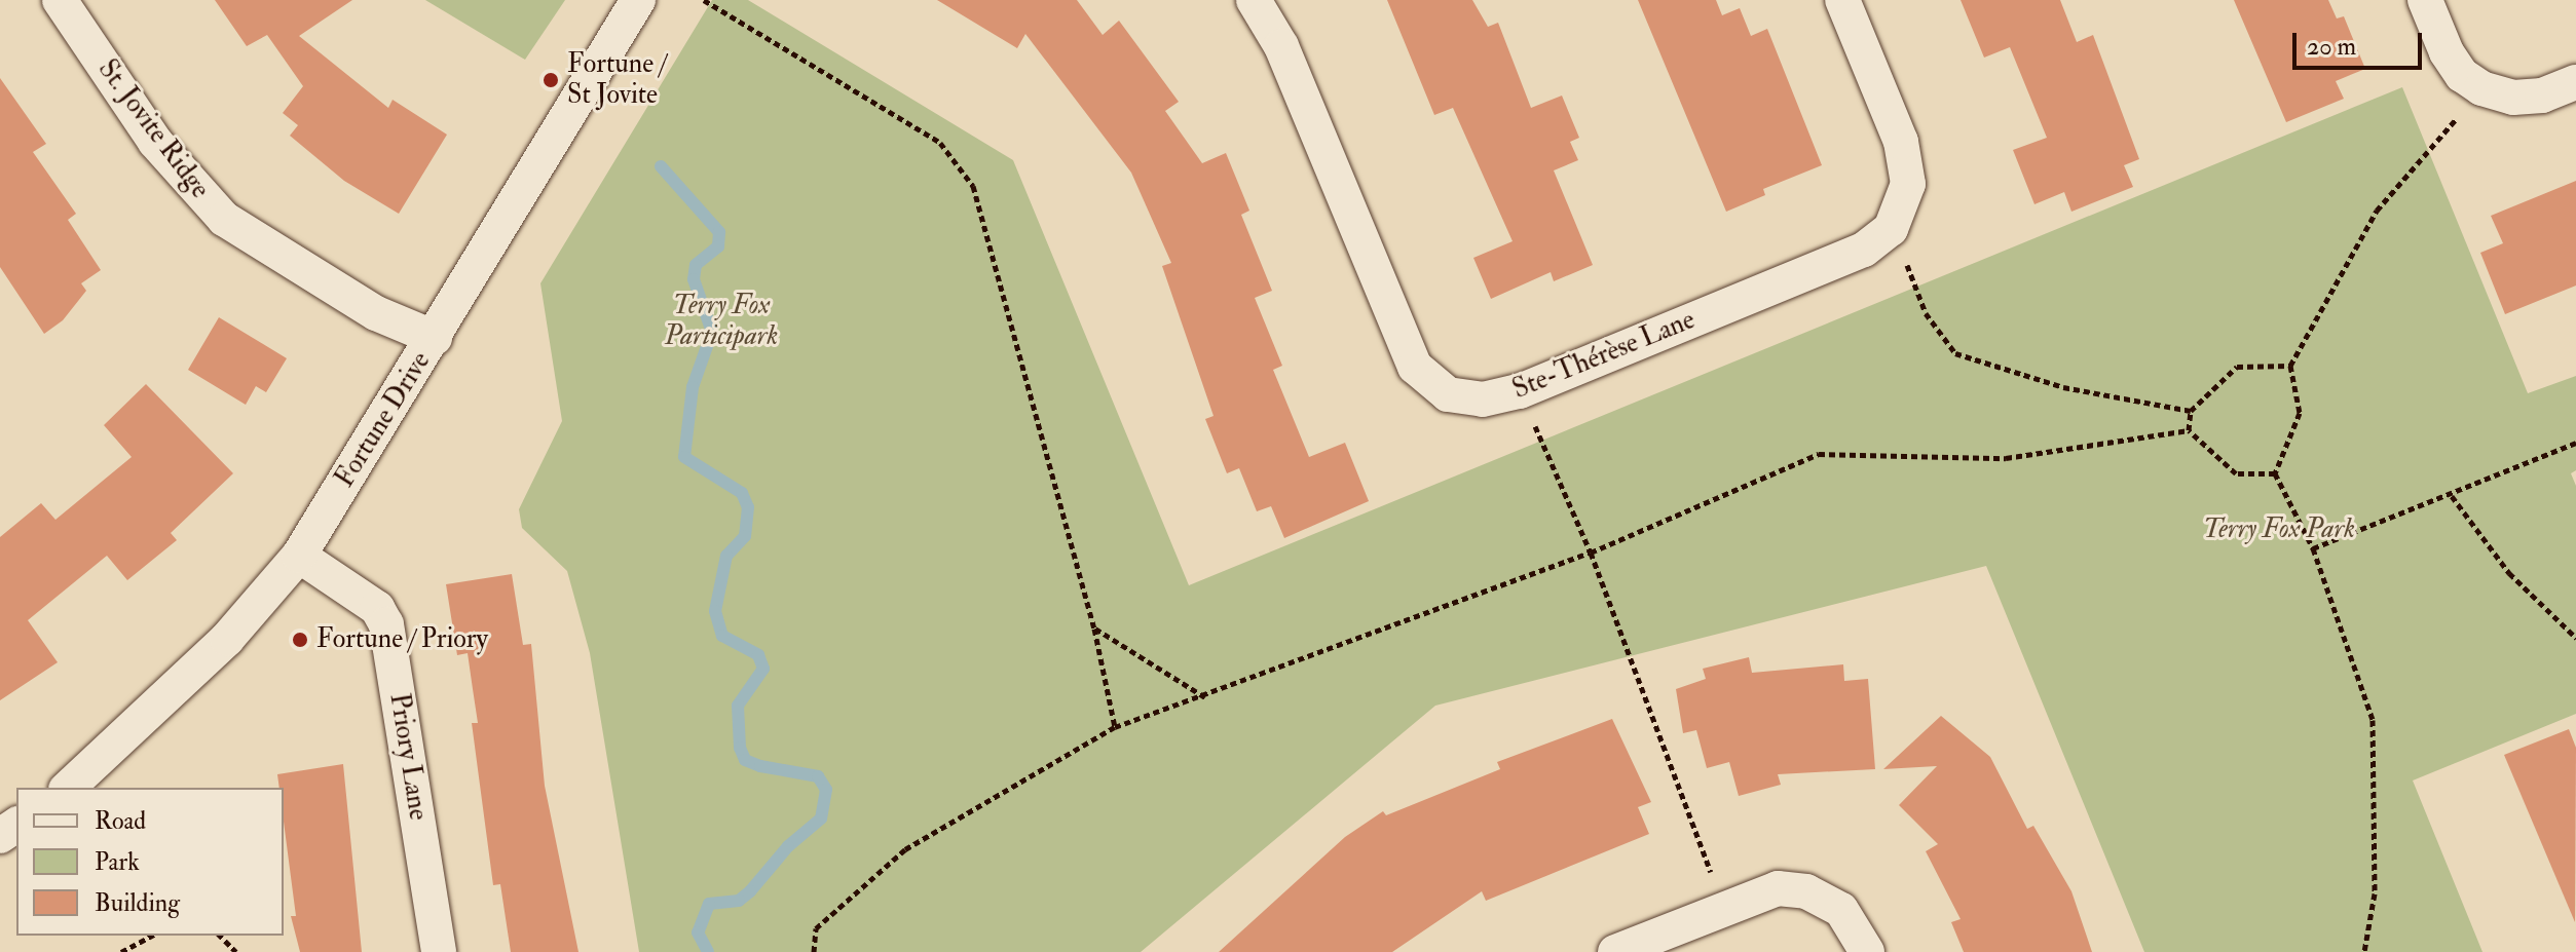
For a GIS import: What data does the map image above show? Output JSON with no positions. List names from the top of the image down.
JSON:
{
  "streets": {
    "street": [
      "St. Jovite Ridge",
      "Ste-Thérèse Lane",
      "Fortune Drive",
      "Priory Lane"
    ]
  },
  "crossings": [
    ["St. Jovite Ridge", "Fortune Drive"],
    ["Fortune Drive", "Priory Lane"]
  ],
  "parks": ["Terry Fox Participark", "Terry Fox Park"],
  "places": ["Fortune / St Jovite", "Fortune / Priory"],
  "legend": ["Road", "Park", "Building"],
  "scale_bar": "20 m"
}
